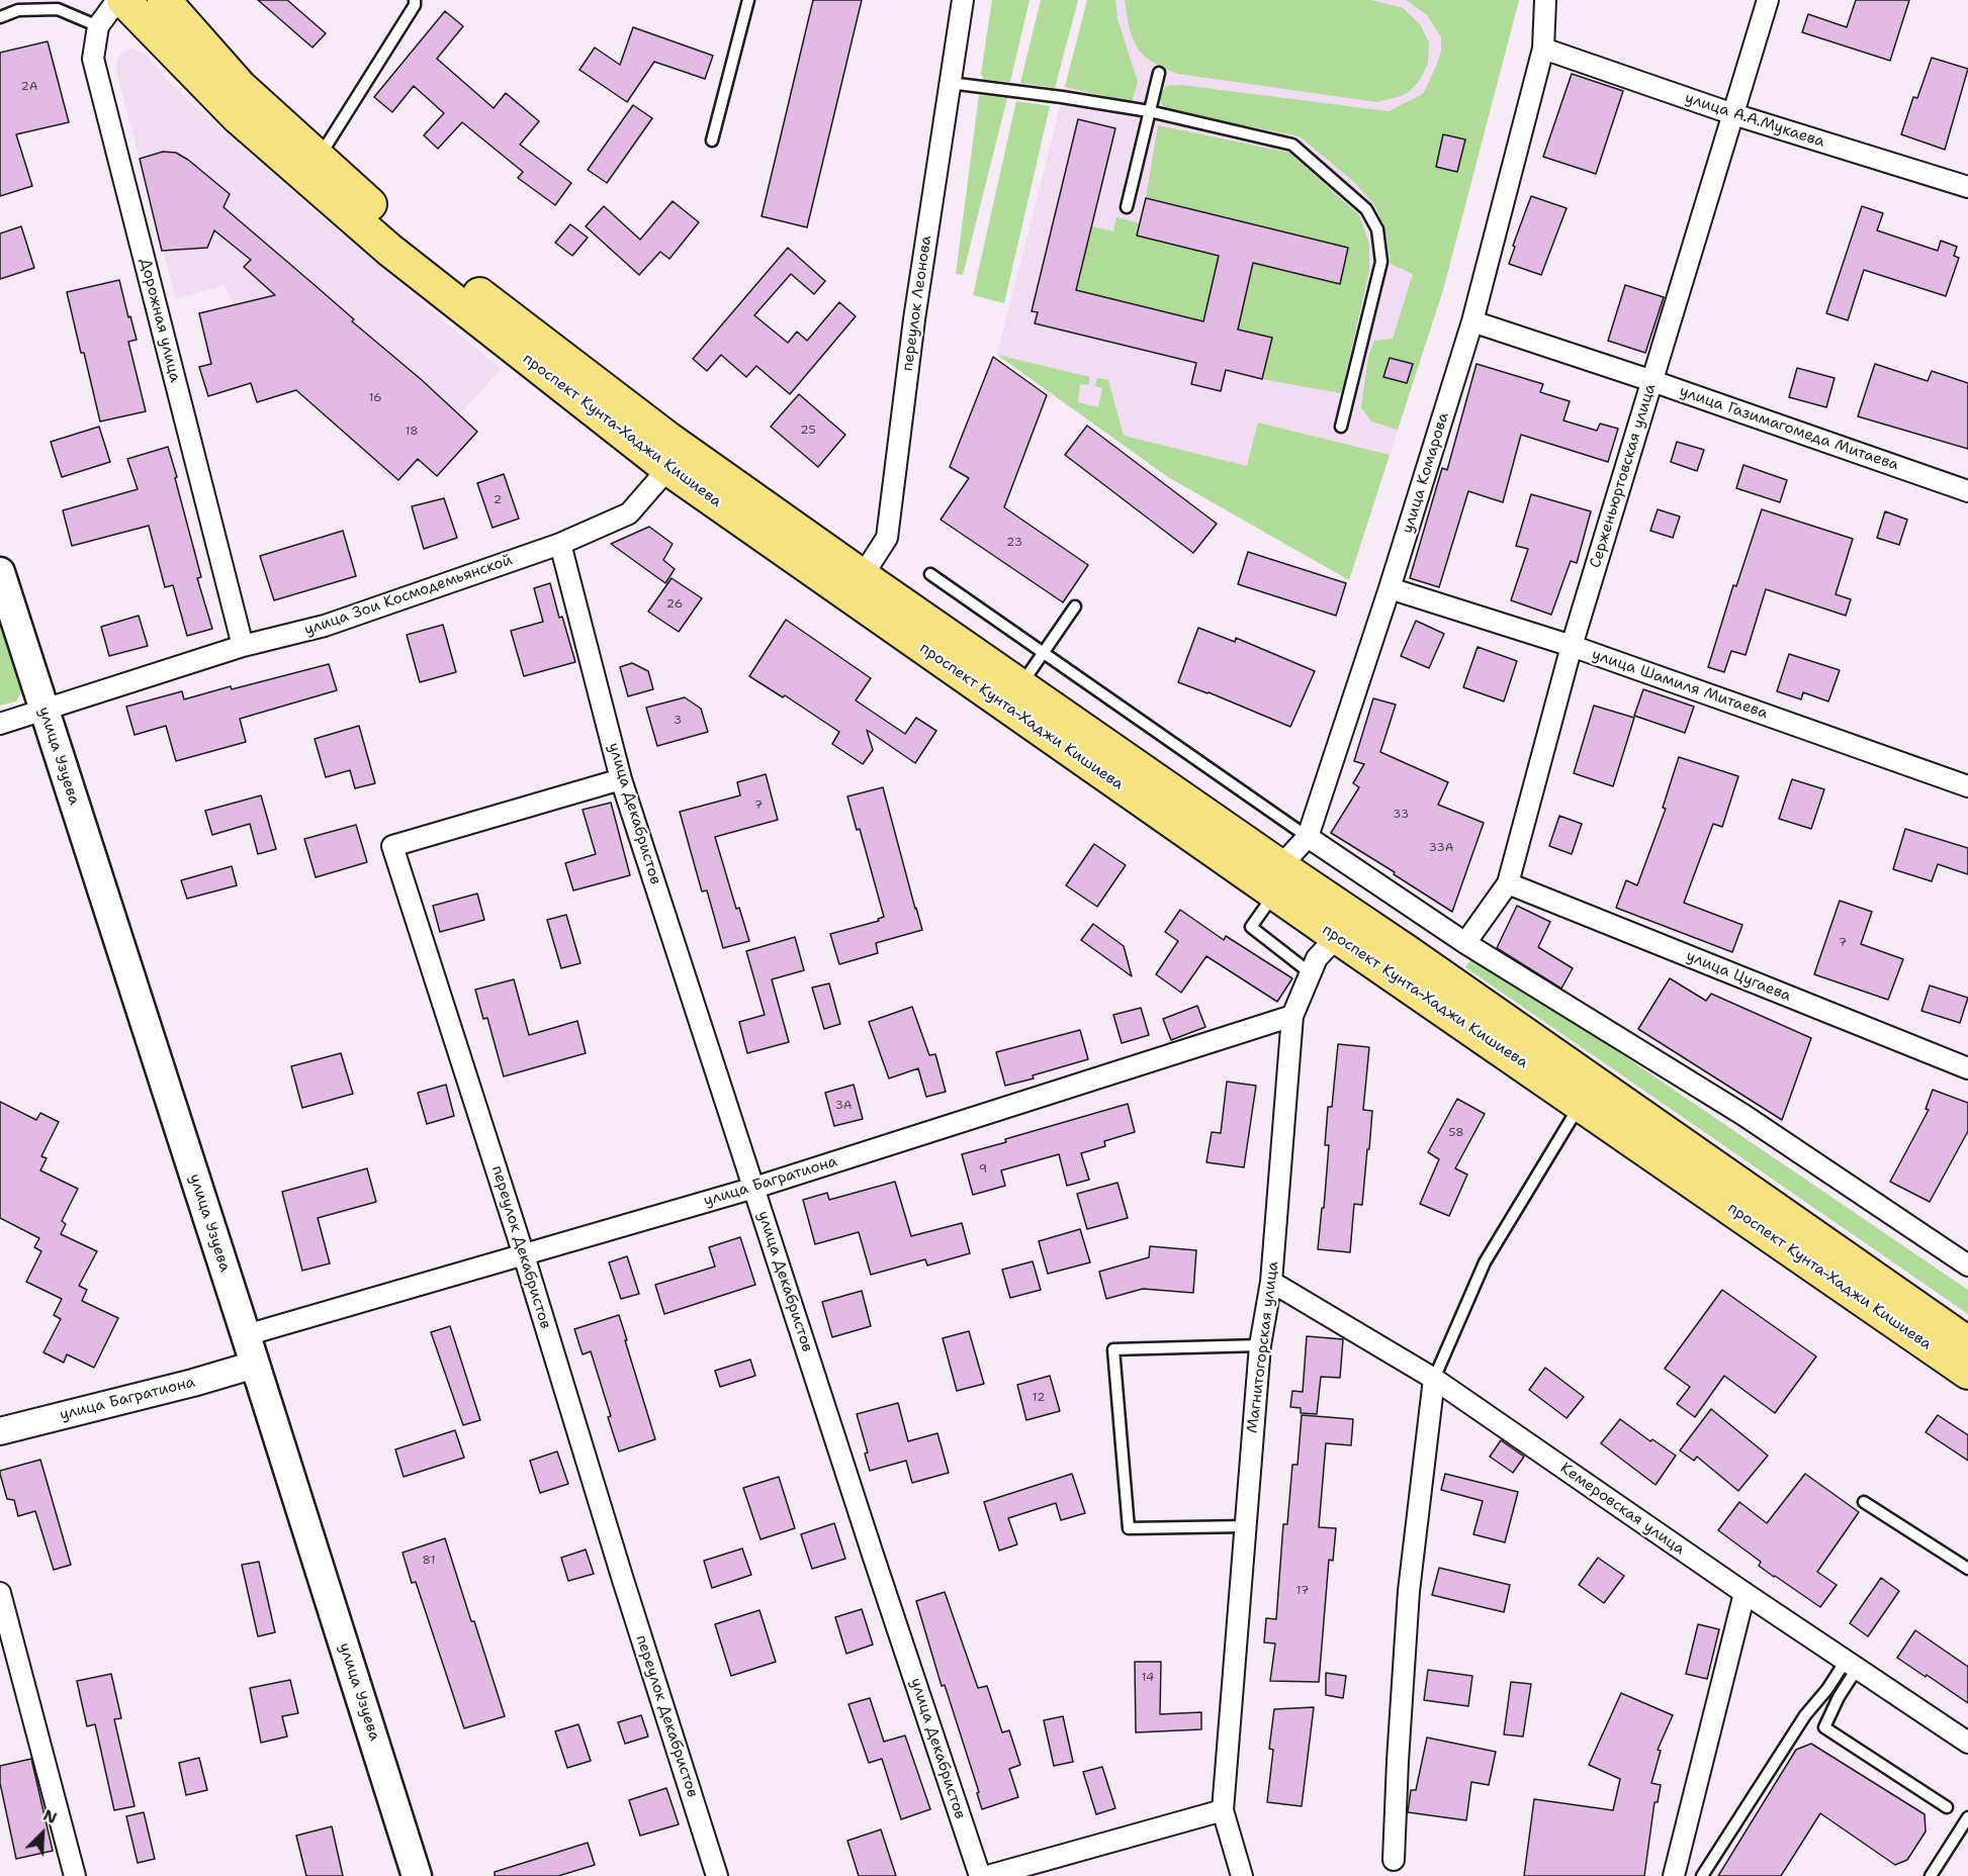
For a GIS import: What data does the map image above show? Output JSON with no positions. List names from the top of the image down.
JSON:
{
  "streets": {
    "main road": ["проспект Кунта-Хаджи Кишиева", "улица Узуева"],
    "street": [
      "улица А.А.Мукаева",
      "переулок Леонова",
      "Дорожная улица",
      "улица Газимагомеда Митаева",
      "улица Комарова",
      "Серженьюртовская улица",
      "улица Зои Космодемьянской",
      "улица Шамиля Митаева",
      "улица Декабристов",
      "улица Цугаева",
      "улица Багратиона",
      "переулок Декабристов",
      "Магнитогорская улица",
      "Кемеровская улица"
    ]
  },
  "crossings": [
    ["улица А.А.Мукаева", "улица Комарова"],
    ["улица А.А.Мукаева", "Серженьюртовская улица"],
    ["переулок Леонова", "проспект Кунта-Хаджи Кишиева"],
    ["Дорожная улица", "улица Зои Космодемьянской"],
    ["улица Газимагомеда Митаева", "улица Комарова"],
    ["улица Газимагомеда Митаева", "Серженьюртовская улица"],
    ["проспект Кунта-Хаджи Кишиева", "улица Комарова"],
    ["проспект Кунта-Хаджи Кишиева", "улица Зои Космодемьянской"],
    ["проспект Кунта-Хаджи Кишиева", "Магнитогорская улица"],
    ["улица Комарова", "улица Шамиля Митаева"],
    ["Серженьюртовская улица", "улица Шамиля Митаева"],
    ["Серженьюртовская улица", "улица Цугаева"],
    ["улица Зои Космодемьянской", "улица Узуева"],
    ["улица Зои Космодемьянской", "улица Декабристов"],
    ["улица Узуева", "улица Багратиона"],
    ["улица Декабристов", "улица Багратиона"],
    ["улица Декабристов", "переулок Декабристов"],
    ["улица Багратиона", "переулок Декабристов"],
    ["улица Багратиона", "Магнитогорская улица"],
    ["Магнитогорская улица", "Кемеровская улица"]
  ],
  "house_numbers": [
    "2А",
    "16",
    "25",
    "18",
    "2",
    "23",
    "26",
    "3",
    "7",
    "33",
    "33А",
    "7",
    "3А",
    "58",
    "9",
    "12",
    "81",
    "17",
    "14"
  ],
  "north": "top right"
}
